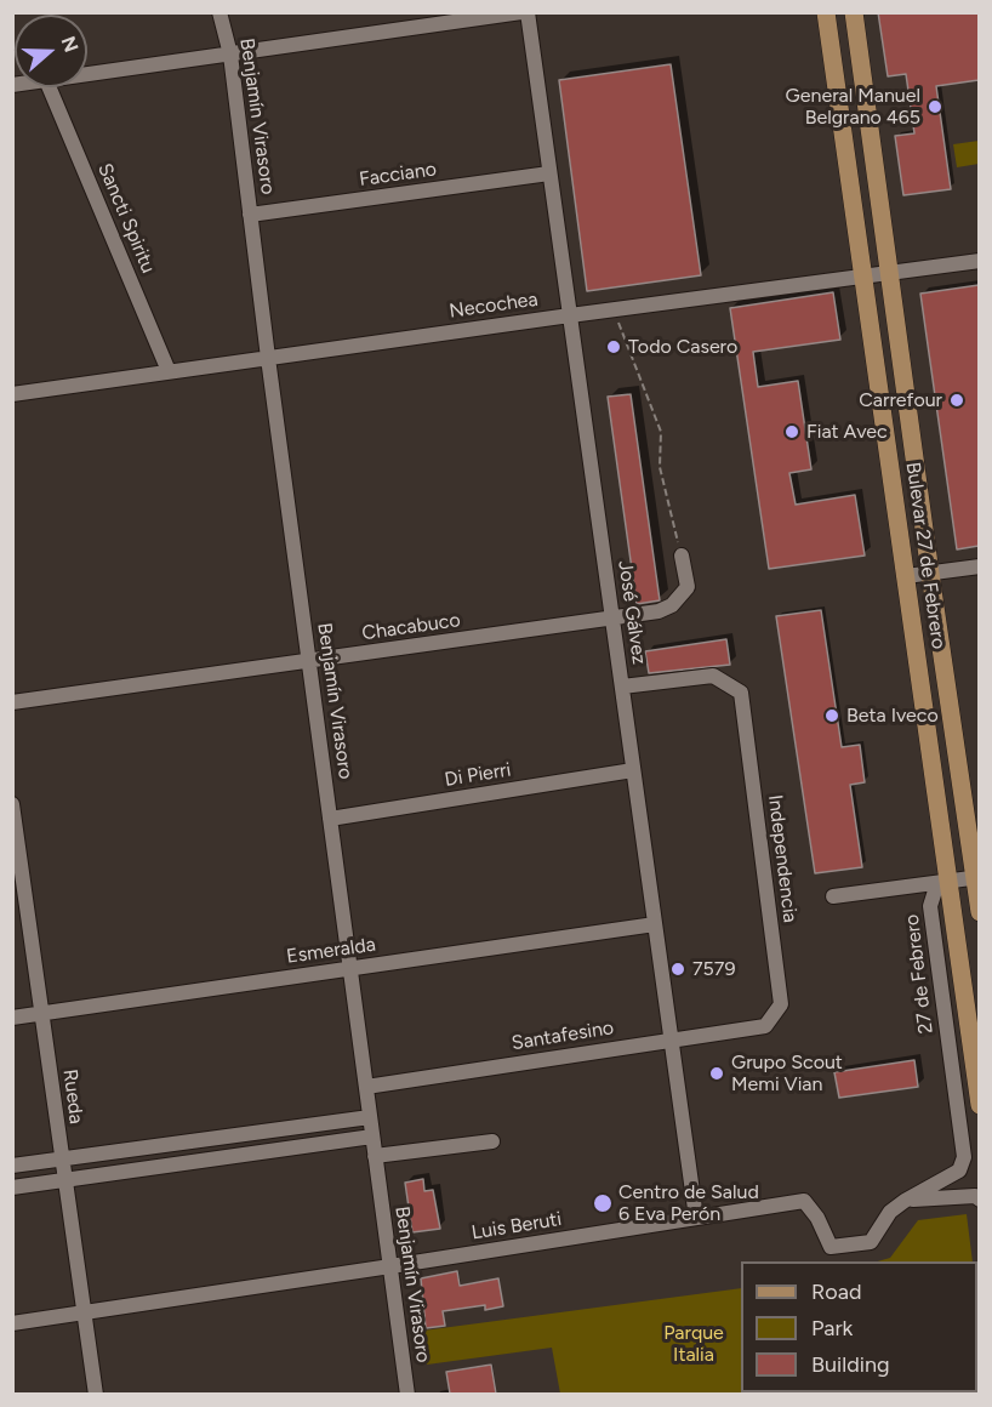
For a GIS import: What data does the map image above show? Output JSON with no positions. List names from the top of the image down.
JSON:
{
  "streets": {
    "main road": ["Bulevar 27 de Febrero"],
    "street": [
      "Benjamín Virasoro",
      "Facciano",
      "Sancti Spiritu",
      "Necochea",
      "José Gálvez",
      "Chacabuco",
      "Di Pierri",
      "Independencia",
      "Esmeralda",
      "27 de Febrero",
      "Santafesino",
      "Rueda",
      "Luis Beruti"
    ]
  },
  "crossings": [
    ["Benjamín Virasoro", "Facciano"],
    ["Benjamín Virasoro", "Necochea"],
    ["Benjamín Virasoro", "Chacabuco"],
    ["Benjamín Virasoro", "Di Pierri"],
    ["Benjamín Virasoro", "Esmeralda"],
    ["Benjamín Virasoro", "Santafesino"],
    ["Benjamín Virasoro", "Luis Beruti"],
    ["Facciano", "José Gálvez"],
    ["Sancti Spiritu", "Necochea"],
    ["Necochea", "Bulevar 27 de Febrero"],
    ["Necochea", "José Gálvez"],
    ["Bulevar 27 de Febrero", "27 de Febrero"],
    ["José Gálvez", "Chacabuco"],
    ["José Gálvez", "Di Pierri"],
    ["José Gálvez", "Independencia"],
    ["José Gálvez", "Esmeralda"],
    ["José Gálvez", "Santafesino"],
    ["José Gálvez", "Luis Beruti"],
    ["Independencia", "Santafesino"],
    ["Esmeralda", "Rueda"],
    ["27 de Febrero", "Luis Beruti"],
    ["Rueda", "Luis Beruti"]
  ],
  "parks": ["Parque Italia"],
  "places": [
    "General Manuel Belgrano 465",
    "Todo Casero",
    "Carrefour",
    "Fiat Avec",
    "Beta Iveco",
    "7579",
    "Grupo Scout Memi Vian",
    "Centro de Salud 6 Eva Perón"
  ],
  "legend": ["Road", "Park", "Building"],
  "north": "right"
}
